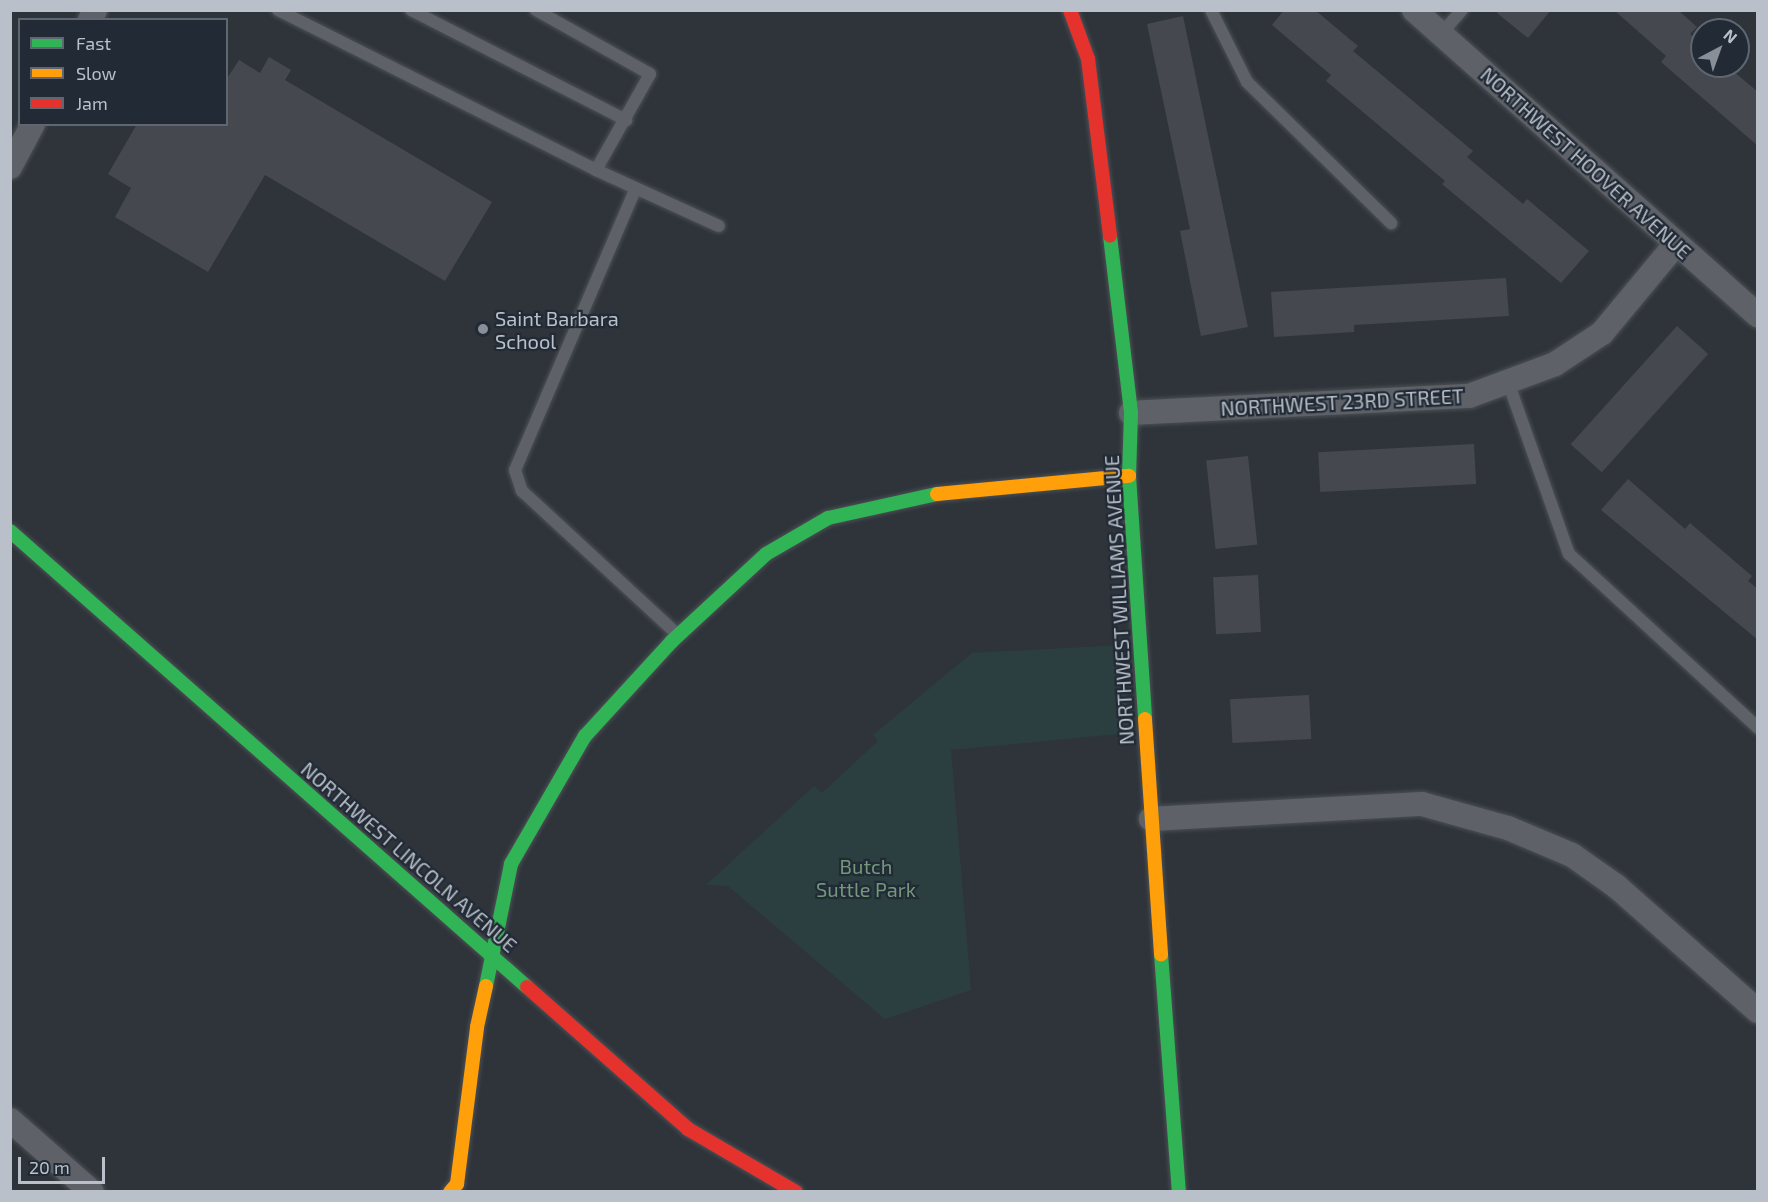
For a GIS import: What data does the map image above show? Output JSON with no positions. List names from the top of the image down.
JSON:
{
  "streets": {
    "street": [
      "NORTHWEST HOOVER AVENUE",
      "NORTHWEST 23RD STREET",
      "NORTHWEST WILLIAMS AVENUE",
      "NORTHWEST LINCOLN AVENUE"
    ]
  },
  "crossings": [
    ["NORTHWEST HOOVER AVENUE", "NORTHWEST 23RD STREET"],
    ["NORTHWEST 23RD STREET", "NORTHWEST WILLIAMS AVENUE"]
  ],
  "parks": ["Butch Suttle Park"],
  "places": ["Saint Barbara School"],
  "legend": ["Fast", "Slow", "Jam"],
  "scale_bar": "20 m",
  "north": "top right"
}
